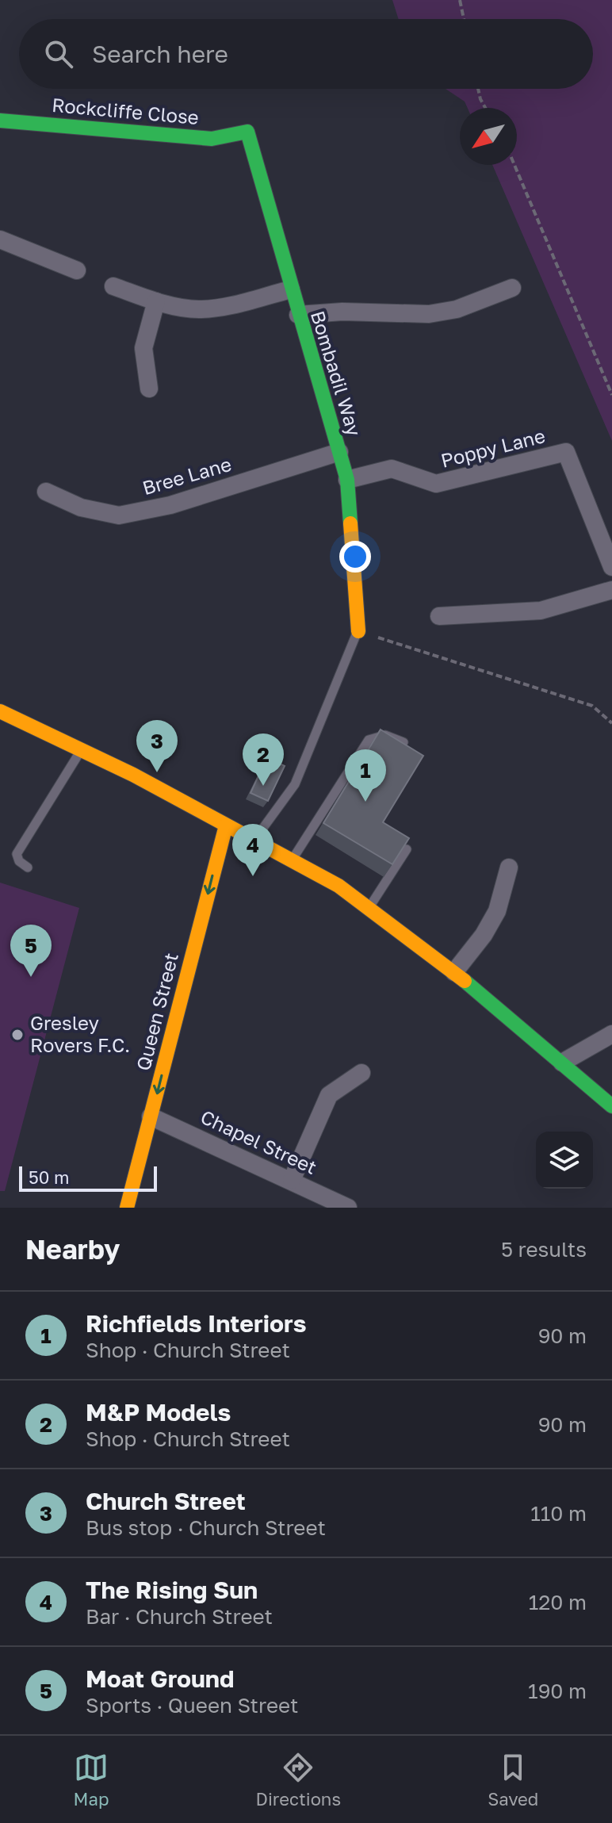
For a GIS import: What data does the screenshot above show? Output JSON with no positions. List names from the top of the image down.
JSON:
{
  "streets": {
    "street": [
      "Rockcliffe Close",
      "Bombadil Way",
      "Poppy Lane",
      "Bree Lane",
      "Queen Street",
      "Chapel Street"
    ]
  },
  "crossings": [
    ["Rockcliffe Close", "Bombadil Way"],
    ["Bombadil Way", "Poppy Lane"],
    ["Bombadil Way", "Bree Lane"],
    ["Queen Street", "Chapel Street"]
  ],
  "one_way": ["Queen Street"],
  "places": ["Gresley Rovers F.C."],
  "scale_bar": "50 m",
  "north": "bottom left",
  "page": {
    "search": "Search here",
    "pins": [
      "3",
      "2",
      "1",
      "4",
      "5"
    ],
    "scale": "50 m",
    "heading": ["Nearby", "5 results"],
    "list": [
      {
        "mark": "1",
        "name": "Richfields Interiors",
        "note": "Shop · Church Street",
        "value": "90 m"
      },
      {
        "mark": "2",
        "name": "M&P Models",
        "note": "Shop · Church Street",
        "value": "90 m"
      },
      {
        "mark": "3",
        "name": "Church Street",
        "note": "Bus stop · Church Street",
        "value": "110 m"
      },
      {
        "mark": "4",
        "name": "The Rising Sun",
        "note": "Bar · Church Street",
        "value": "120 m"
      },
      {
        "mark": "5",
        "name": "Moat Ground",
        "note": "Sports · Queen Street",
        "value": "190 m"
      }
    ],
    "nav": ["Map", "Directions", "Saved"]
  }
}
